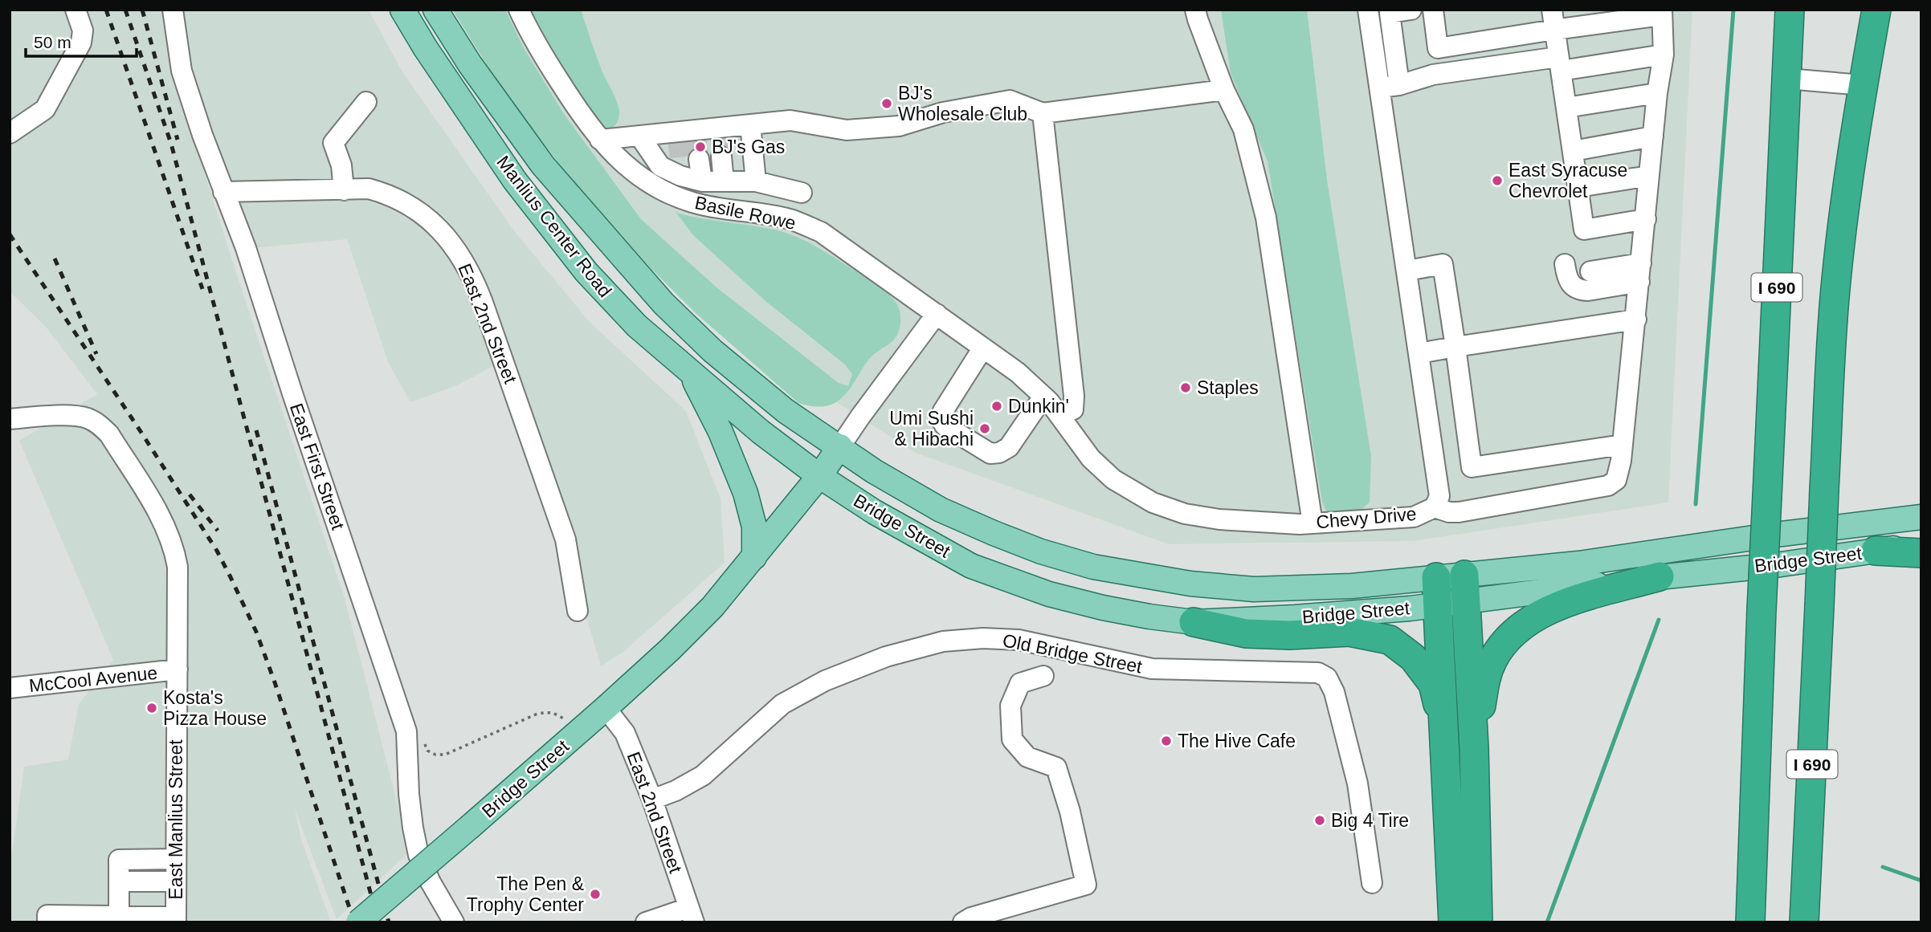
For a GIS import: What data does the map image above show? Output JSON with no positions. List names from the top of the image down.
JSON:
{
  "streets": {
    "highway": ["I 690"],
    "main road": ["Manlius Center Road", "Bridge Street"],
    "street": [
      "Basile Rowe",
      "East 2nd Street",
      "East First Street",
      "Chevy Drive",
      "Old Bridge Street",
      "McCool Avenue",
      "East Manlius Street"
    ]
  },
  "crossings": [
    ["Basile Rowe", "Chevy Drive"],
    ["Basile Rowe", "Bridge Street"],
    ["Manlius Center Road", "Bridge Street"],
    ["East 2nd Street", "East First Street"],
    ["East 2nd Street", "Bridge Street"],
    ["East 2nd Street", "Old Bridge Street"],
    ["Chevy Drive", "Bridge Street"],
    ["McCool Avenue", "East Manlius Street"]
  ],
  "places": [
    "BJ's Wholesale Club",
    "BJ's Gas",
    "East Syracuse Chevrolet",
    "Staples",
    "Dunkin'",
    "Umi Sushi & Hibachi",
    "Kosta's Pizza House",
    "The Hive Cafe",
    "Big 4 Tire",
    "The Pen & Trophy Center"
  ],
  "scale_bar": "50 m"
}
